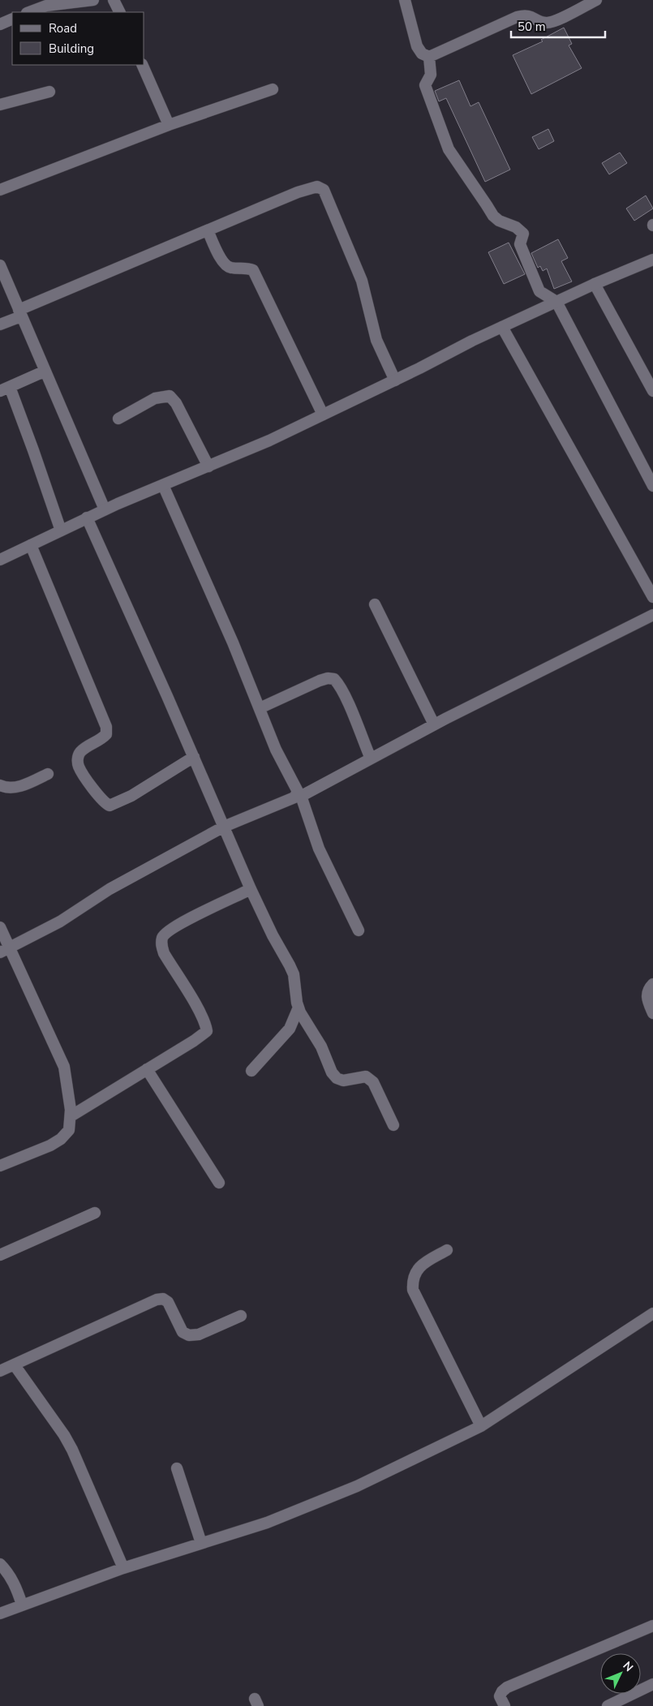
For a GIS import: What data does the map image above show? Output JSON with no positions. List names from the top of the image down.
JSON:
{
  "legend": ["Road", "Building"],
  "scale_bar": "50 m",
  "north": "top right"
}
